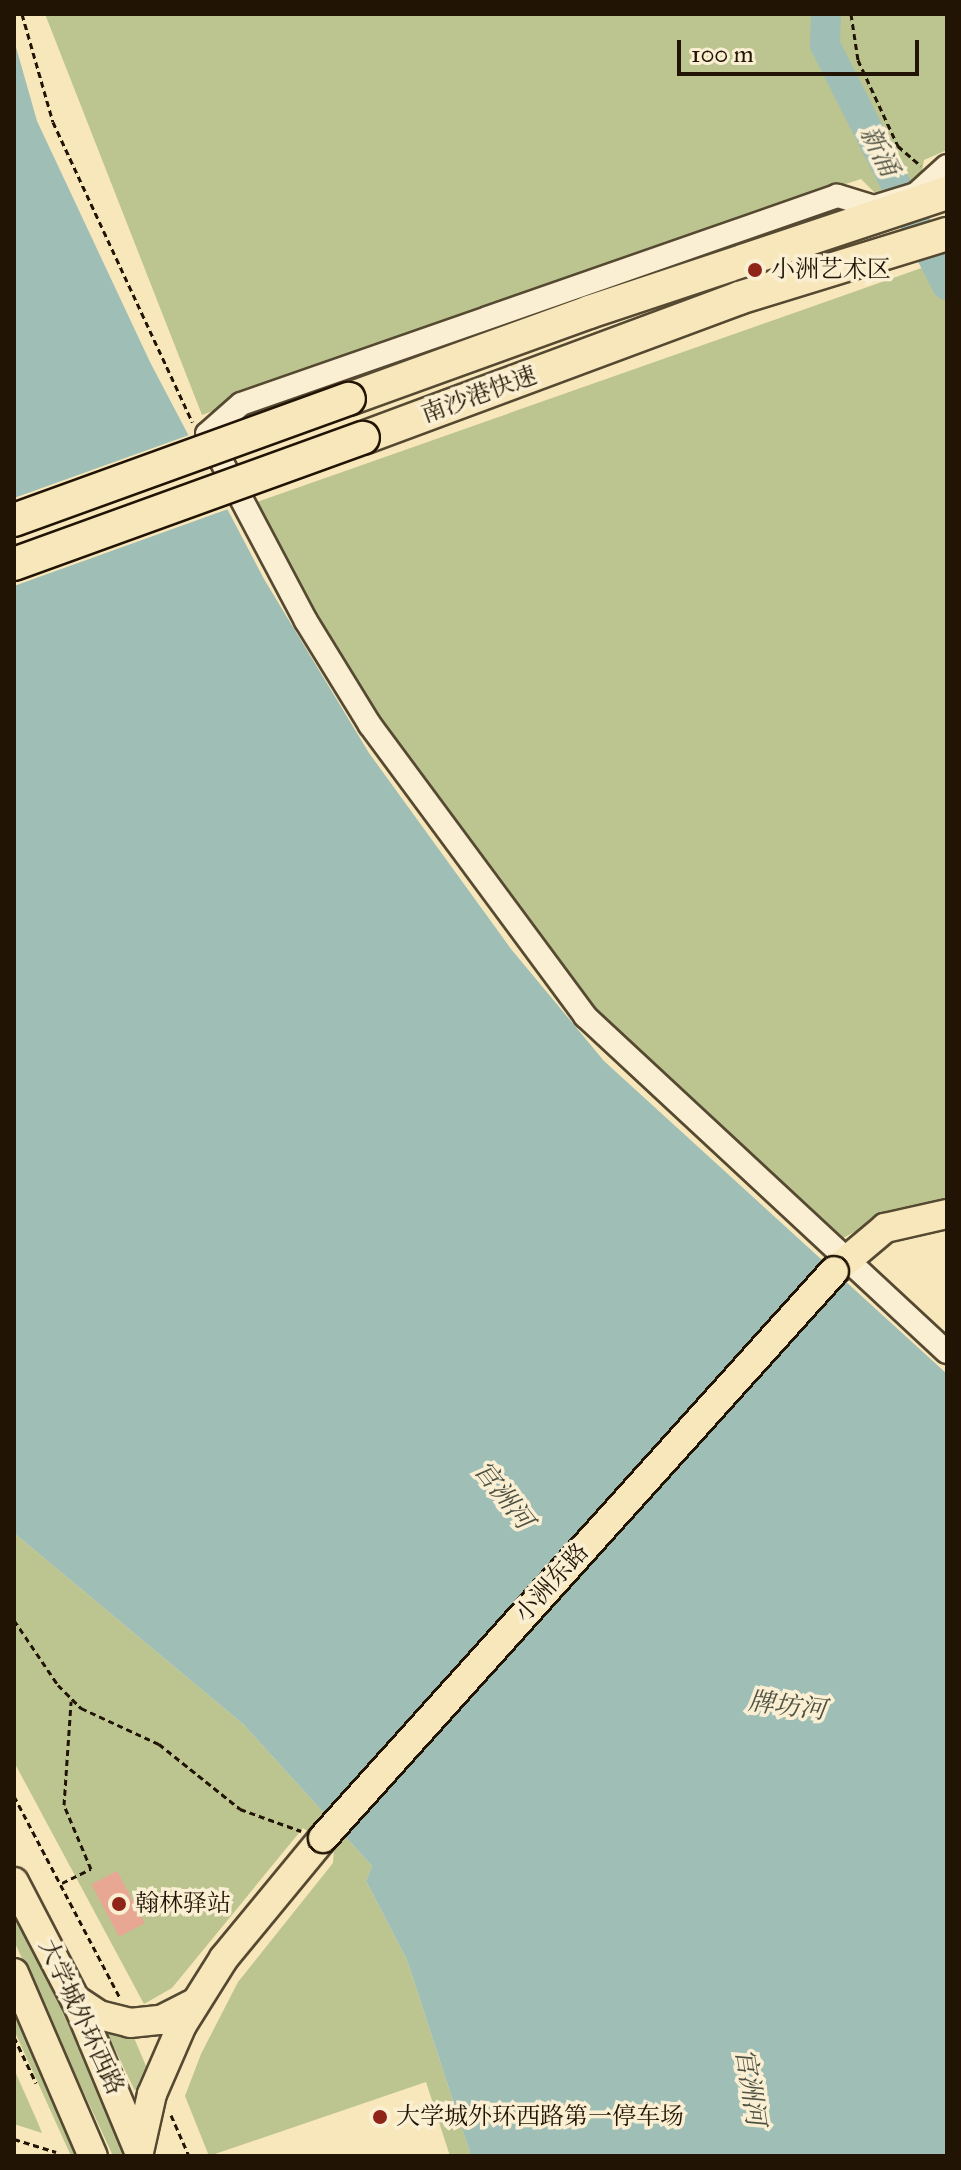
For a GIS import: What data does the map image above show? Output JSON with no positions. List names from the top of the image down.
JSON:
{
  "streets": {
    "highway": ["南沙港快速"],
    "main road": ["小洲东路", "大学城外环西路"]
  },
  "crossings": [
    ["小洲东路", "大学城外环西路"]
  ],
  "water": ["新涌", "官洲河", "牌坊河"],
  "places": ["小洲艺术区", "翰林驿站", "大学城外环西路第一停车场"],
  "scale_bar": "100 m"
}
